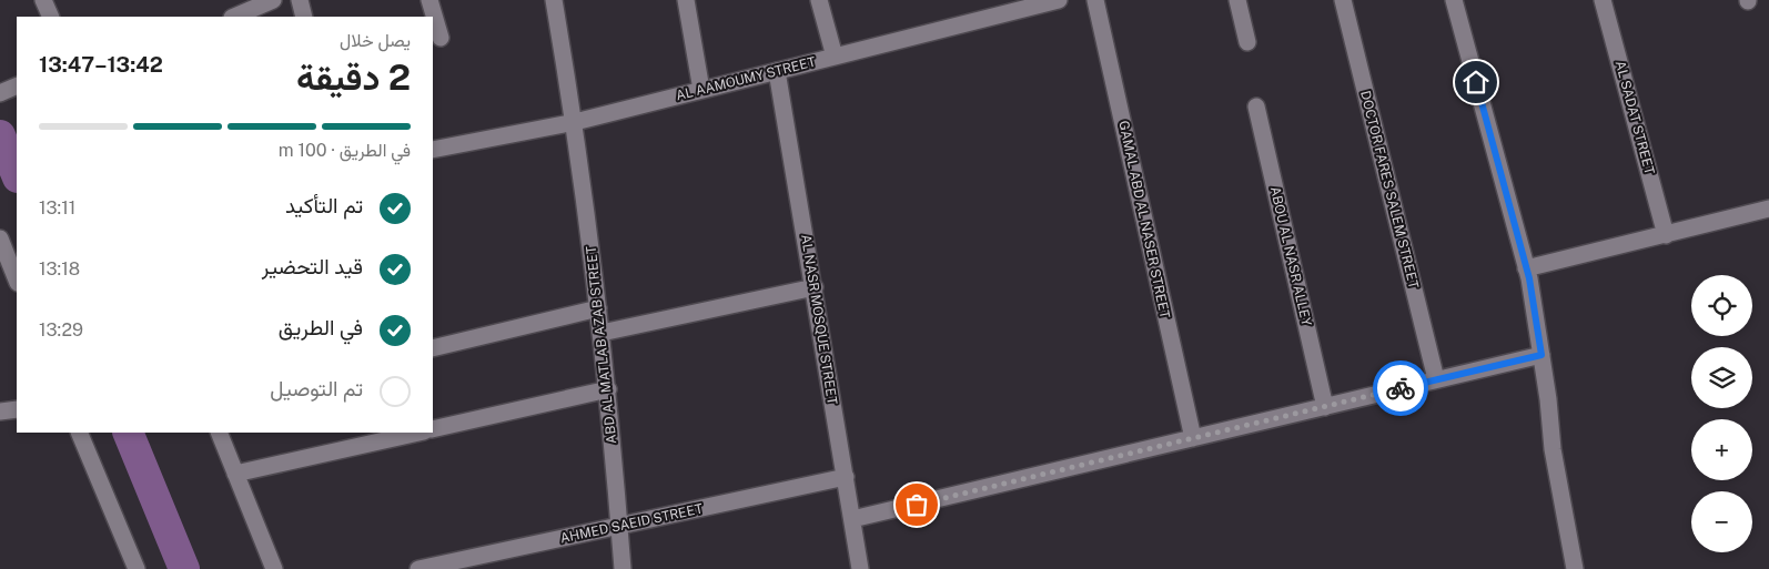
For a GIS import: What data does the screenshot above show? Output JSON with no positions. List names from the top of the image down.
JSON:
{
  "streets": {
    "street": [
      "AL AAMOUMY STREET",
      "AL SADAT STREET",
      "DOCTOR FARES SALEM STREET",
      "GAMAL ABD AL NASER STREET",
      "ABOU AL NASR ALLEY",
      "AL NASR MOSQUE STREET",
      "ABD AL MATLAB AZAB STREET",
      "AHMED SAEID STREET"
    ]
  },
  "crossings": [
    ["AL AAMOUMY STREET", "AL NASR MOSQUE STREET"],
    ["AL AAMOUMY STREET", "ABD AL MATLAB AZAB STREET"],
    ["AL NASR MOSQUE STREET", "AHMED SAEID STREET"],
    ["ABD AL MATLAB AZAB STREET", "AHMED SAEID STREET"]
  ],
  "page": {
    "heading": ["2 دقيقة", "يصل خلال", "13:42–13:47"],
    "bar": "في الطريق · 100 m",
    "list": [
      ["تم التأكيد", "13:11"],
      ["قيد التحضير", "13:18"],
      ["في الطريق", "13:29"],
      "تم التوصيل"
    ],
    "map_buttons": ["+", "−"]
  }
}
